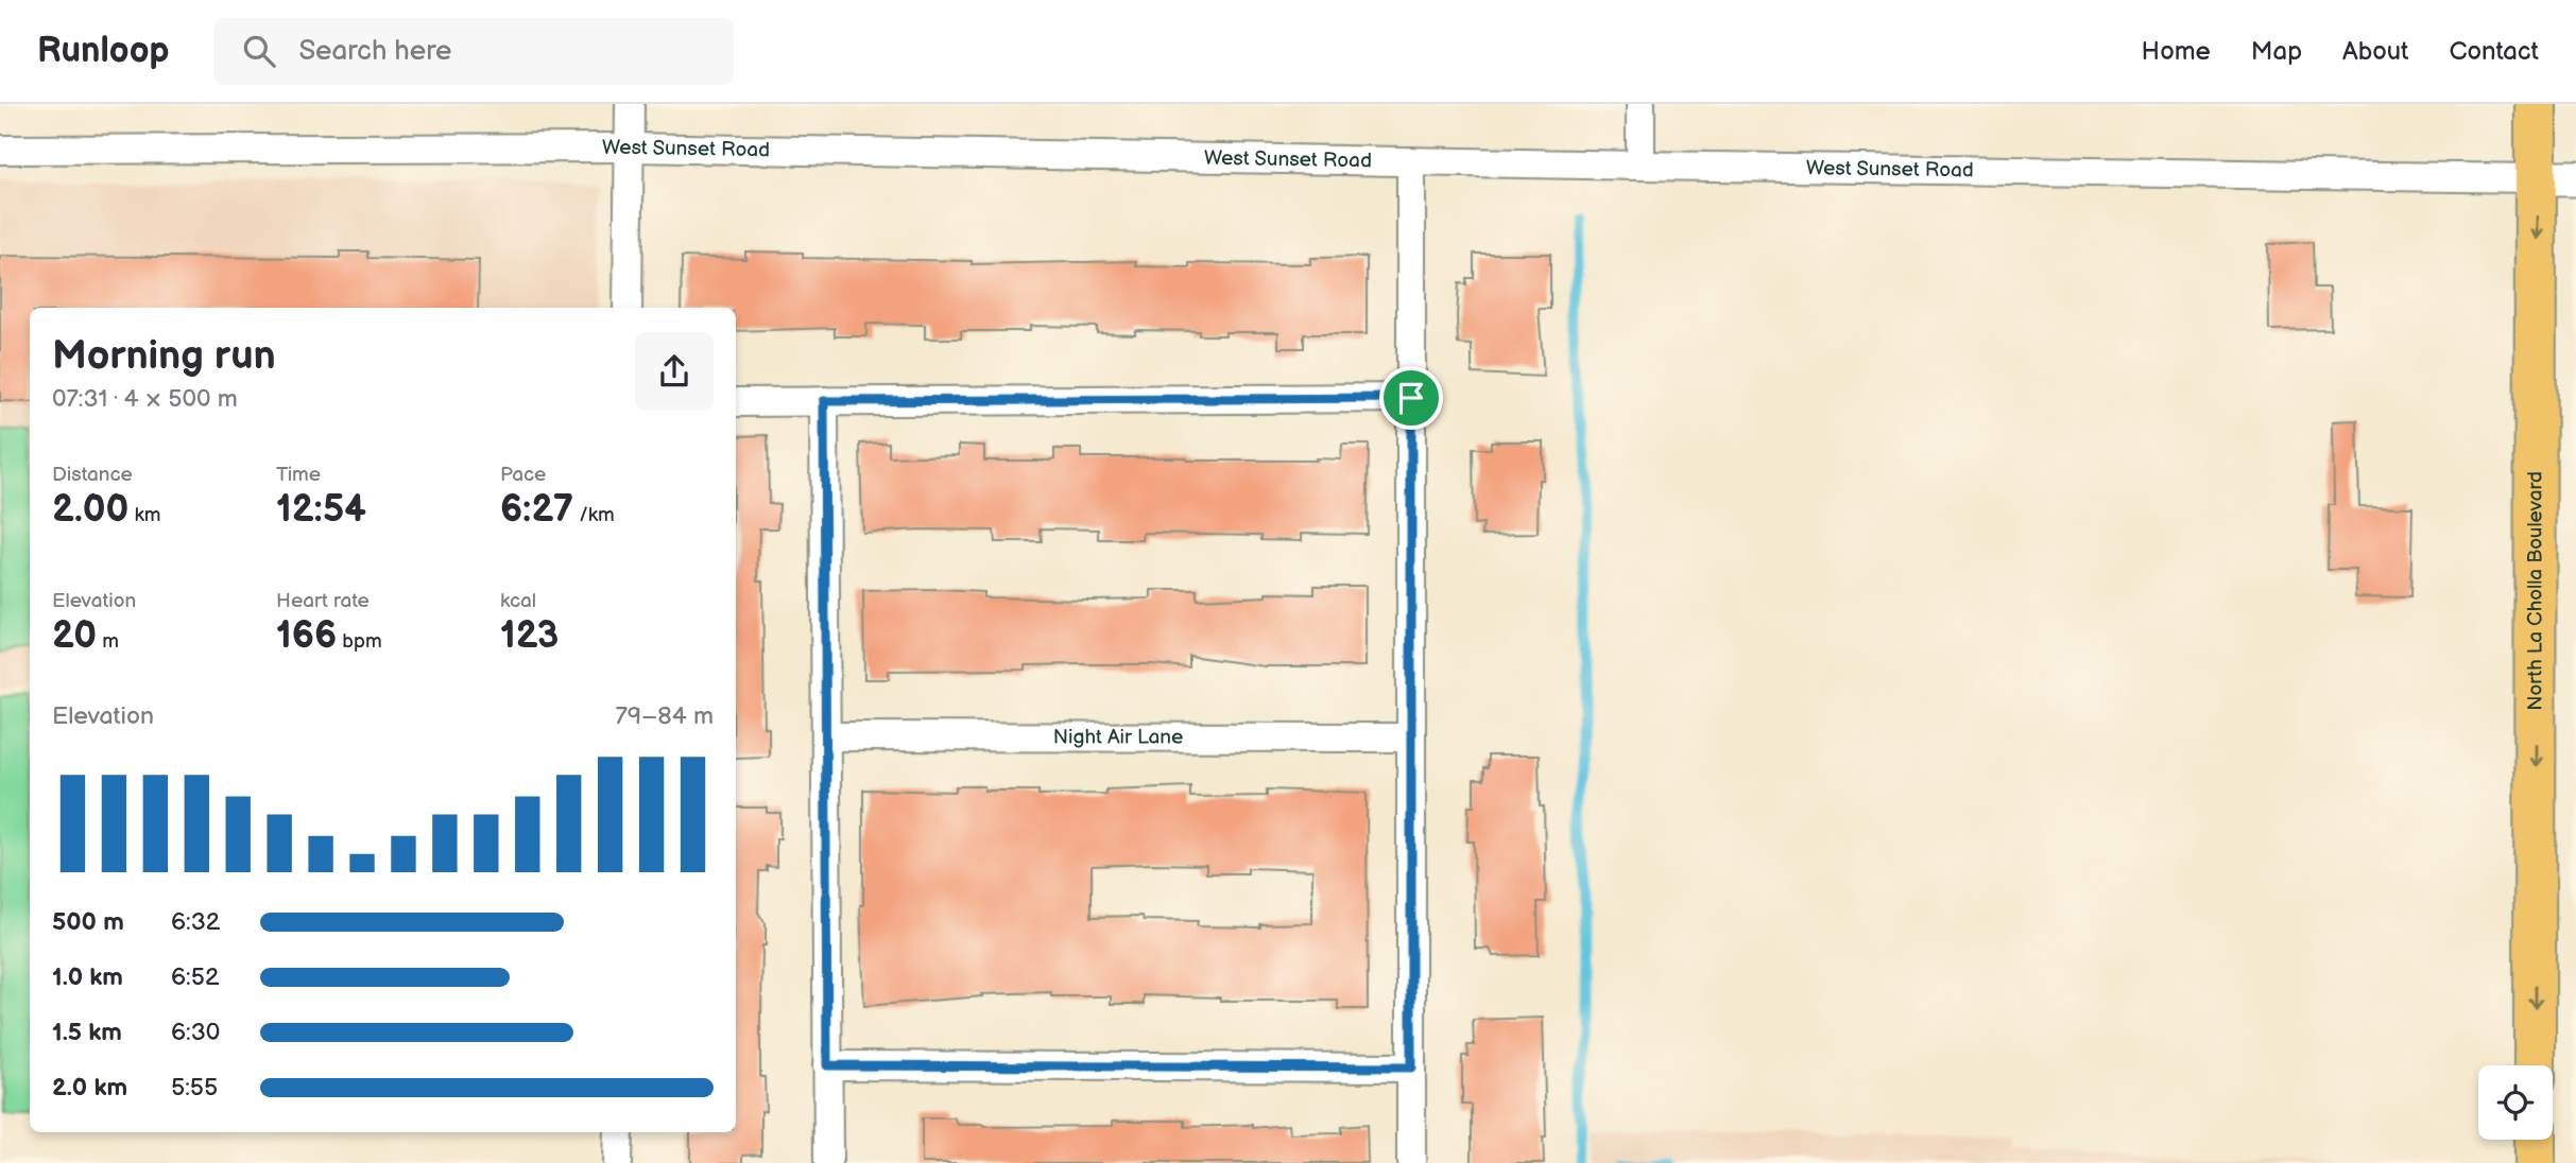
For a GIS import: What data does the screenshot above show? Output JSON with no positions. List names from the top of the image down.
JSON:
{
  "streets": {
    "main road": ["North La Cholla Boulevard"],
    "street": ["West Sunset Road", "Night Air Lane"]
  },
  "crossings": [
    ["West Sunset Road", "North La Cholla Boulevard"]
  ],
  "one_way": ["North La Cholla Boulevard"],
  "page": {
    "header": "Runloop",
    "search": "Search here",
    "nav": [
      "Home",
      "Map",
      "About",
      "Contact"
    ],
    "heading": ["Morning run", "07:31 · 4 × 500 m"],
    "stats": [
      ["Distance", "2.00 km"],
      ["Time", "12:54"],
      ["Pace", "6:27 /km"],
      ["Elevation", "20 m"],
      ["Heart rate", "166 bpm"],
      ["kcal", "123"]
    ],
    "chart": ["Elevation", "79–84 m"],
    "list": [
      {
        "name": "500 m",
        "note": "6:32"
      },
      {
        "name": "1.0 km",
        "note": "6:52"
      },
      {
        "name": "1.5 km",
        "note": "6:30"
      },
      {
        "name": "2.0 km",
        "note": "5:55"
      }
    ]
  }
}
